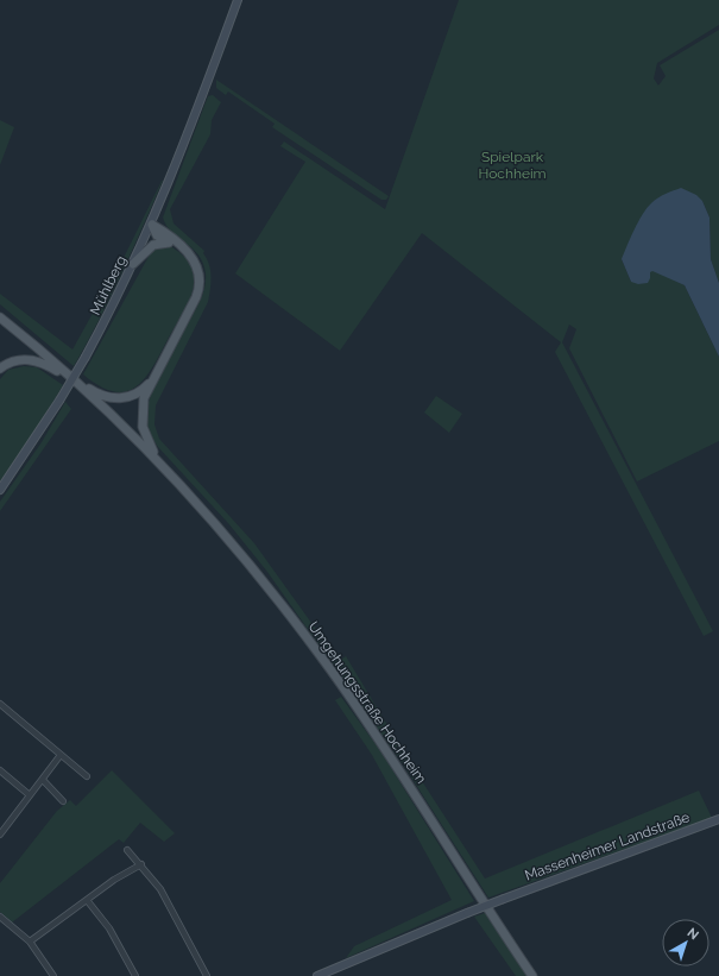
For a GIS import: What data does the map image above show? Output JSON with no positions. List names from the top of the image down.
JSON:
{
  "streets": {
    "main road": ["Mühlberg", "Umgehungsstraße Hochheim", "Massenheimer Landstraße"]
  },
  "parks": ["Spielpark Hochheim"],
  "north": "top right"
}
